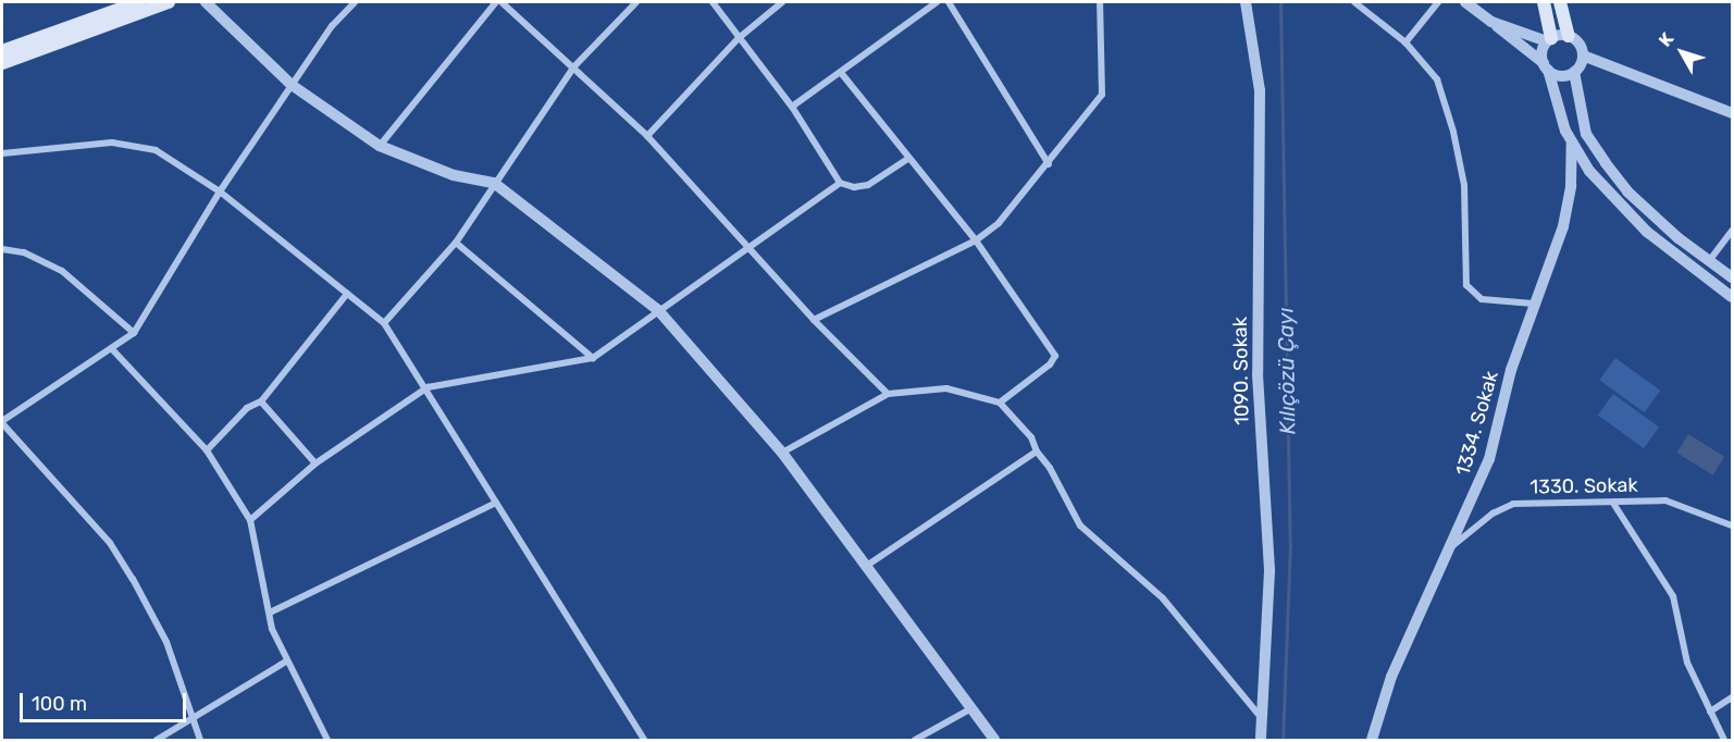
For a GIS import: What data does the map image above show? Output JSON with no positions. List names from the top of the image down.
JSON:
{
  "streets": {
    "street": ["1090. Sokak", "1334. Sokak", "1330. Sokak"]
  },
  "crossings": [
    ["1334. Sokak", "1330. Sokak"]
  ],
  "water": ["Kılıçözü Çayı"],
  "scale_bar": "100 m",
  "north": "top left"
}
